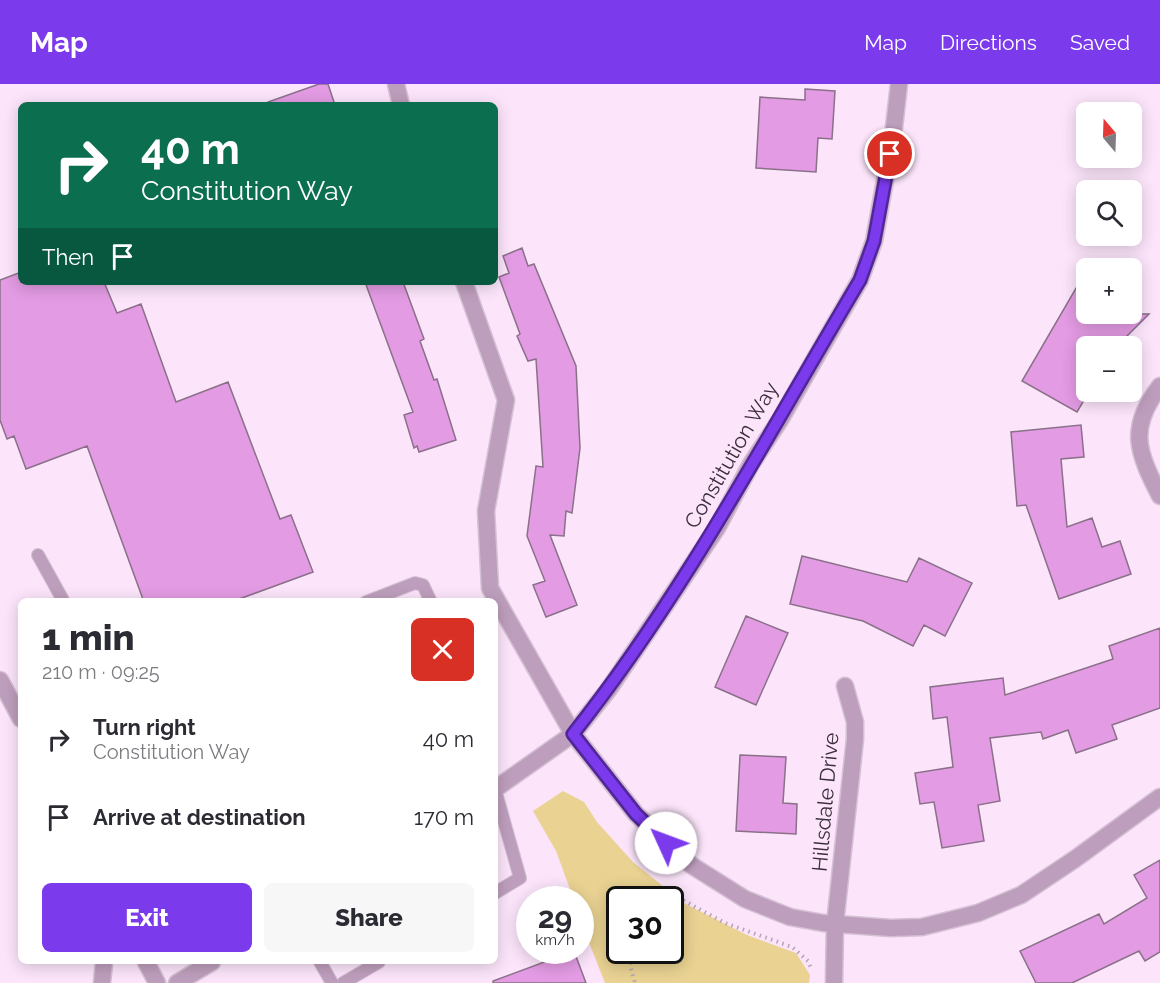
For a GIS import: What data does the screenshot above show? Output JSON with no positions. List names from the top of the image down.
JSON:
{
  "streets": {
    "street": ["Constitution Way", "Hillsdale Drive"]
  },
  "north": "top",
  "page": {
    "header": "Map",
    "nav": ["Map", "Directions", "Saved"],
    "map_buttons": ["+", "−"],
    "turn": ["40 m", "Constitution Way"],
    "then": "Then",
    "heading": ["1 min", "210 m · 09:25"],
    "list": [
      {
        "name": "Turn right",
        "note": "Constitution Way",
        "value": "40 m"
      },
      {
        "name": "Arrive at destination",
        "value": "170 m"
      }
    ],
    "buttons": ["Exit", "Share"],
    "speed": "29 km/h",
    "limit": "30"
  }
}
